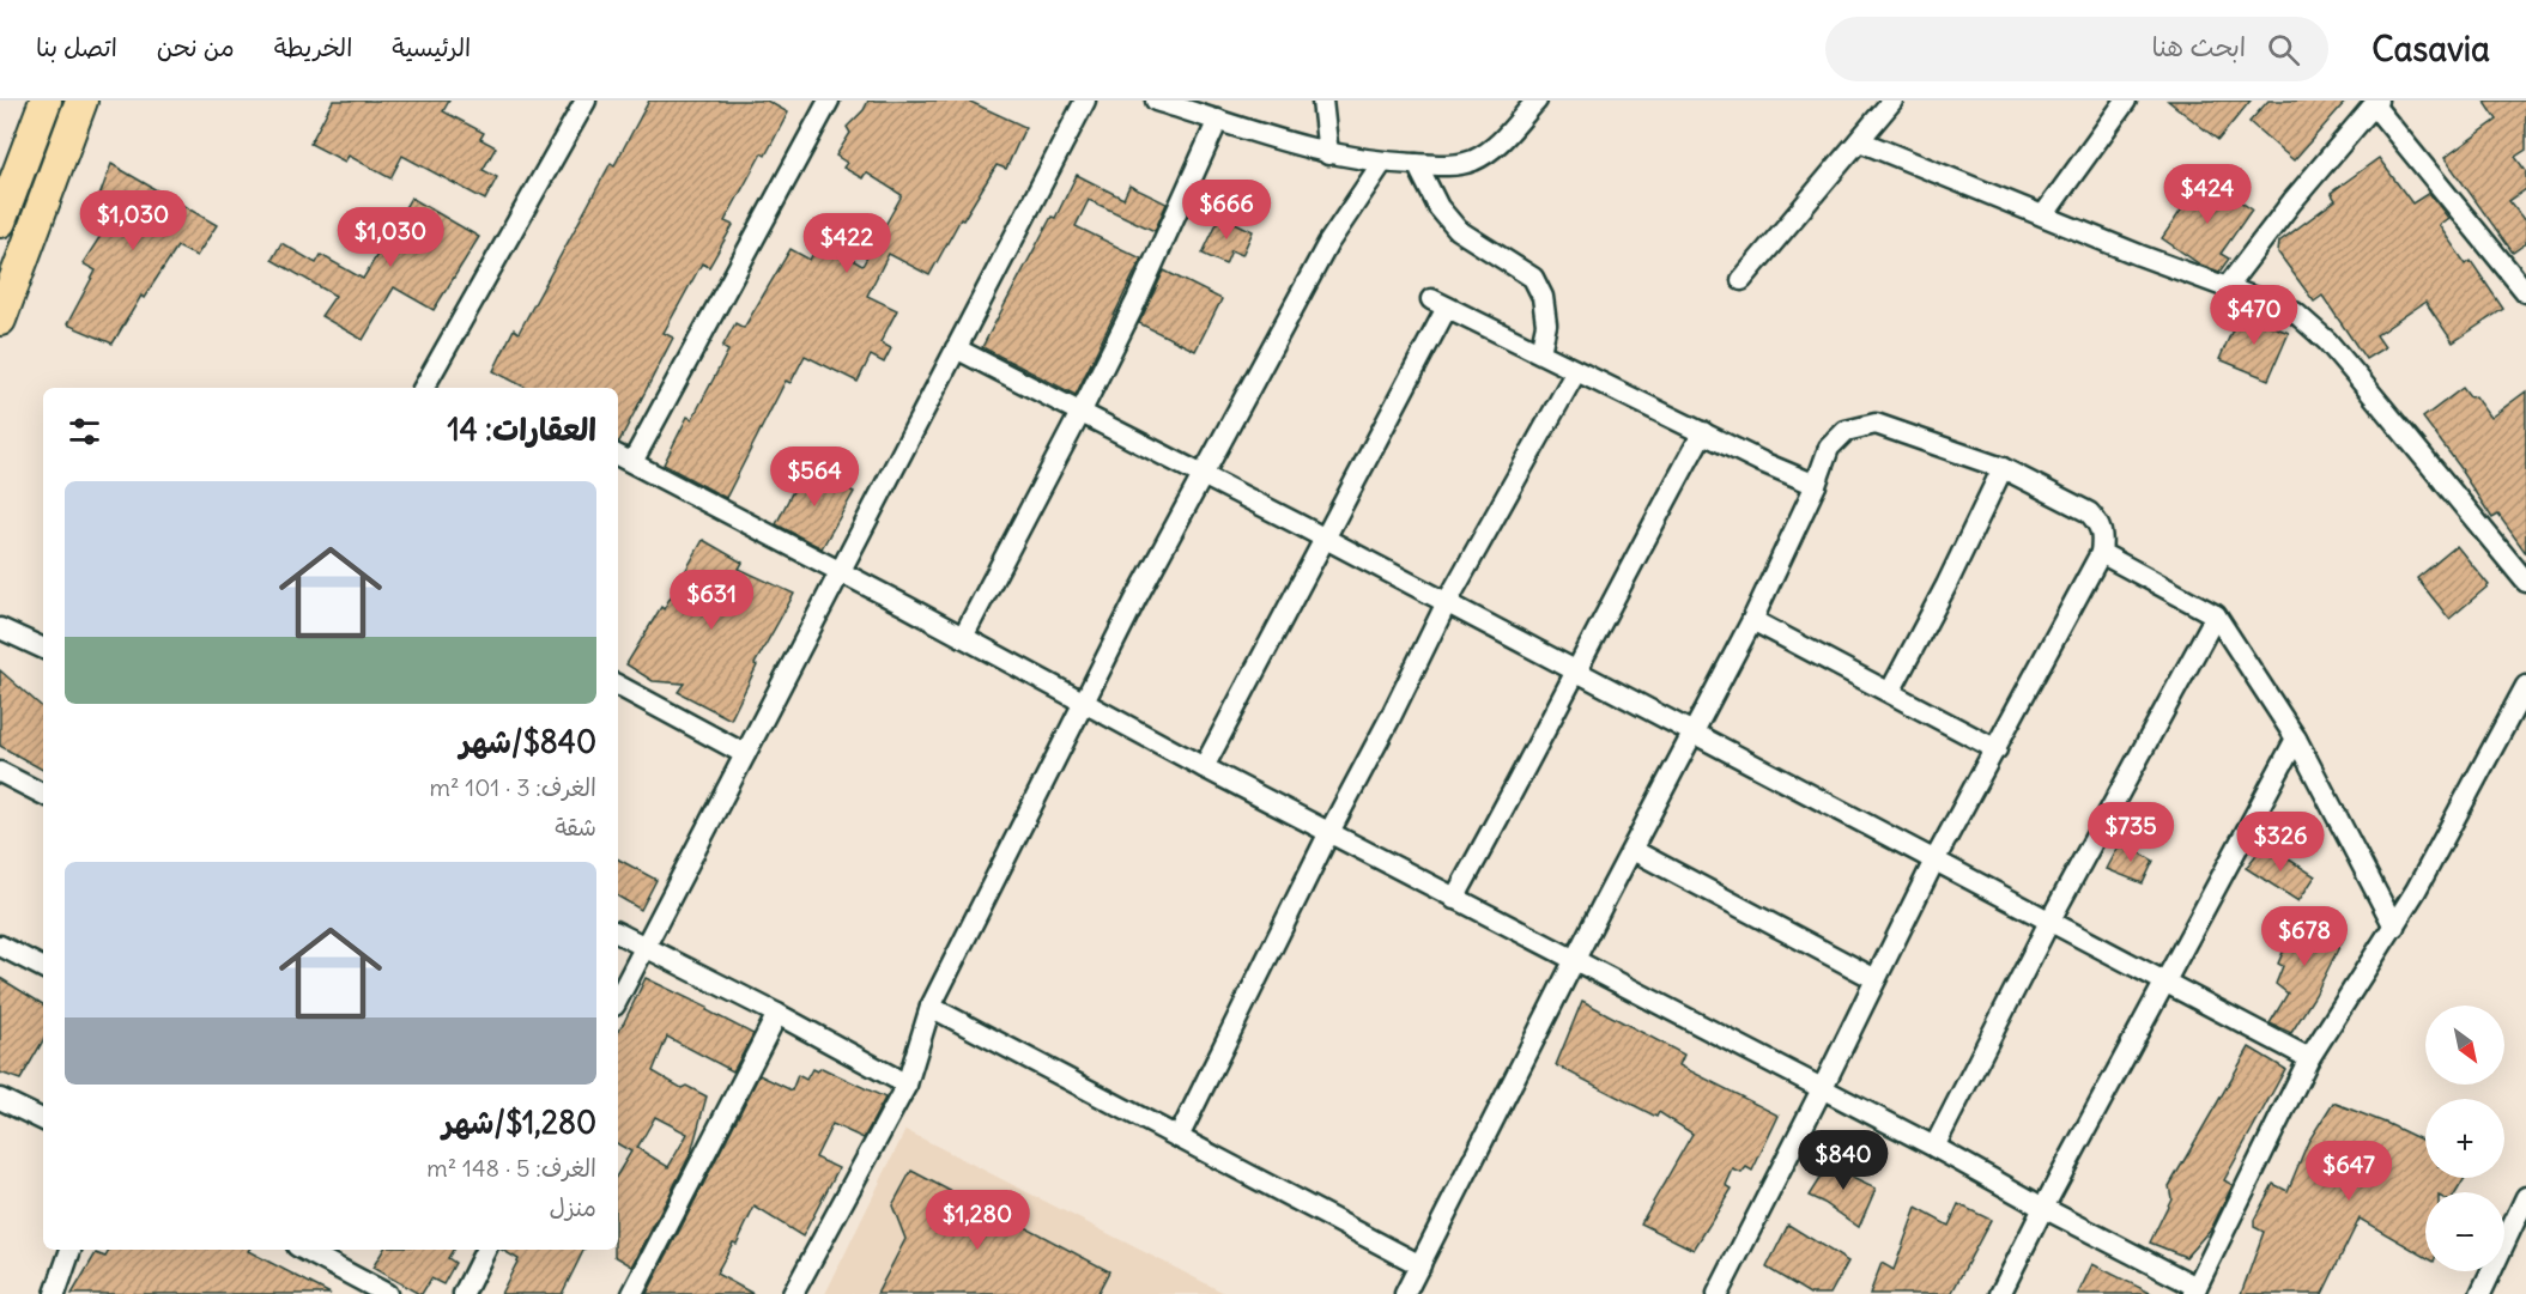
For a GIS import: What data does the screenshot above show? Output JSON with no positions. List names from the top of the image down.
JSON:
{
  "north": "bottom right",
  "page": {
    "header": "Casavia",
    "search": "ابحث هنا",
    "nav": [
      "الرئيسية",
      "الخريطة",
      "من نحن",
      "اتصل بنا"
    ],
    "price": [
      "$424",
      "$666",
      "$1,030",
      "$1,030",
      "$422",
      "$470",
      "$564",
      "$631",
      "$735",
      "$326",
      "$678",
      "$840",
      "$647",
      "$1,280"
    ],
    "heading": "العقارات: 14",
    "list": [
      {
        "name": "$840/شهر",
        "note": "الغرف: 3 · 101 m² · شقة"
      },
      {
        "name": "$1,280/شهر",
        "note": "الغرف: 5 · 148 m² · منزل"
      }
    ],
    "map_buttons": ["+", "−"]
  }
}
